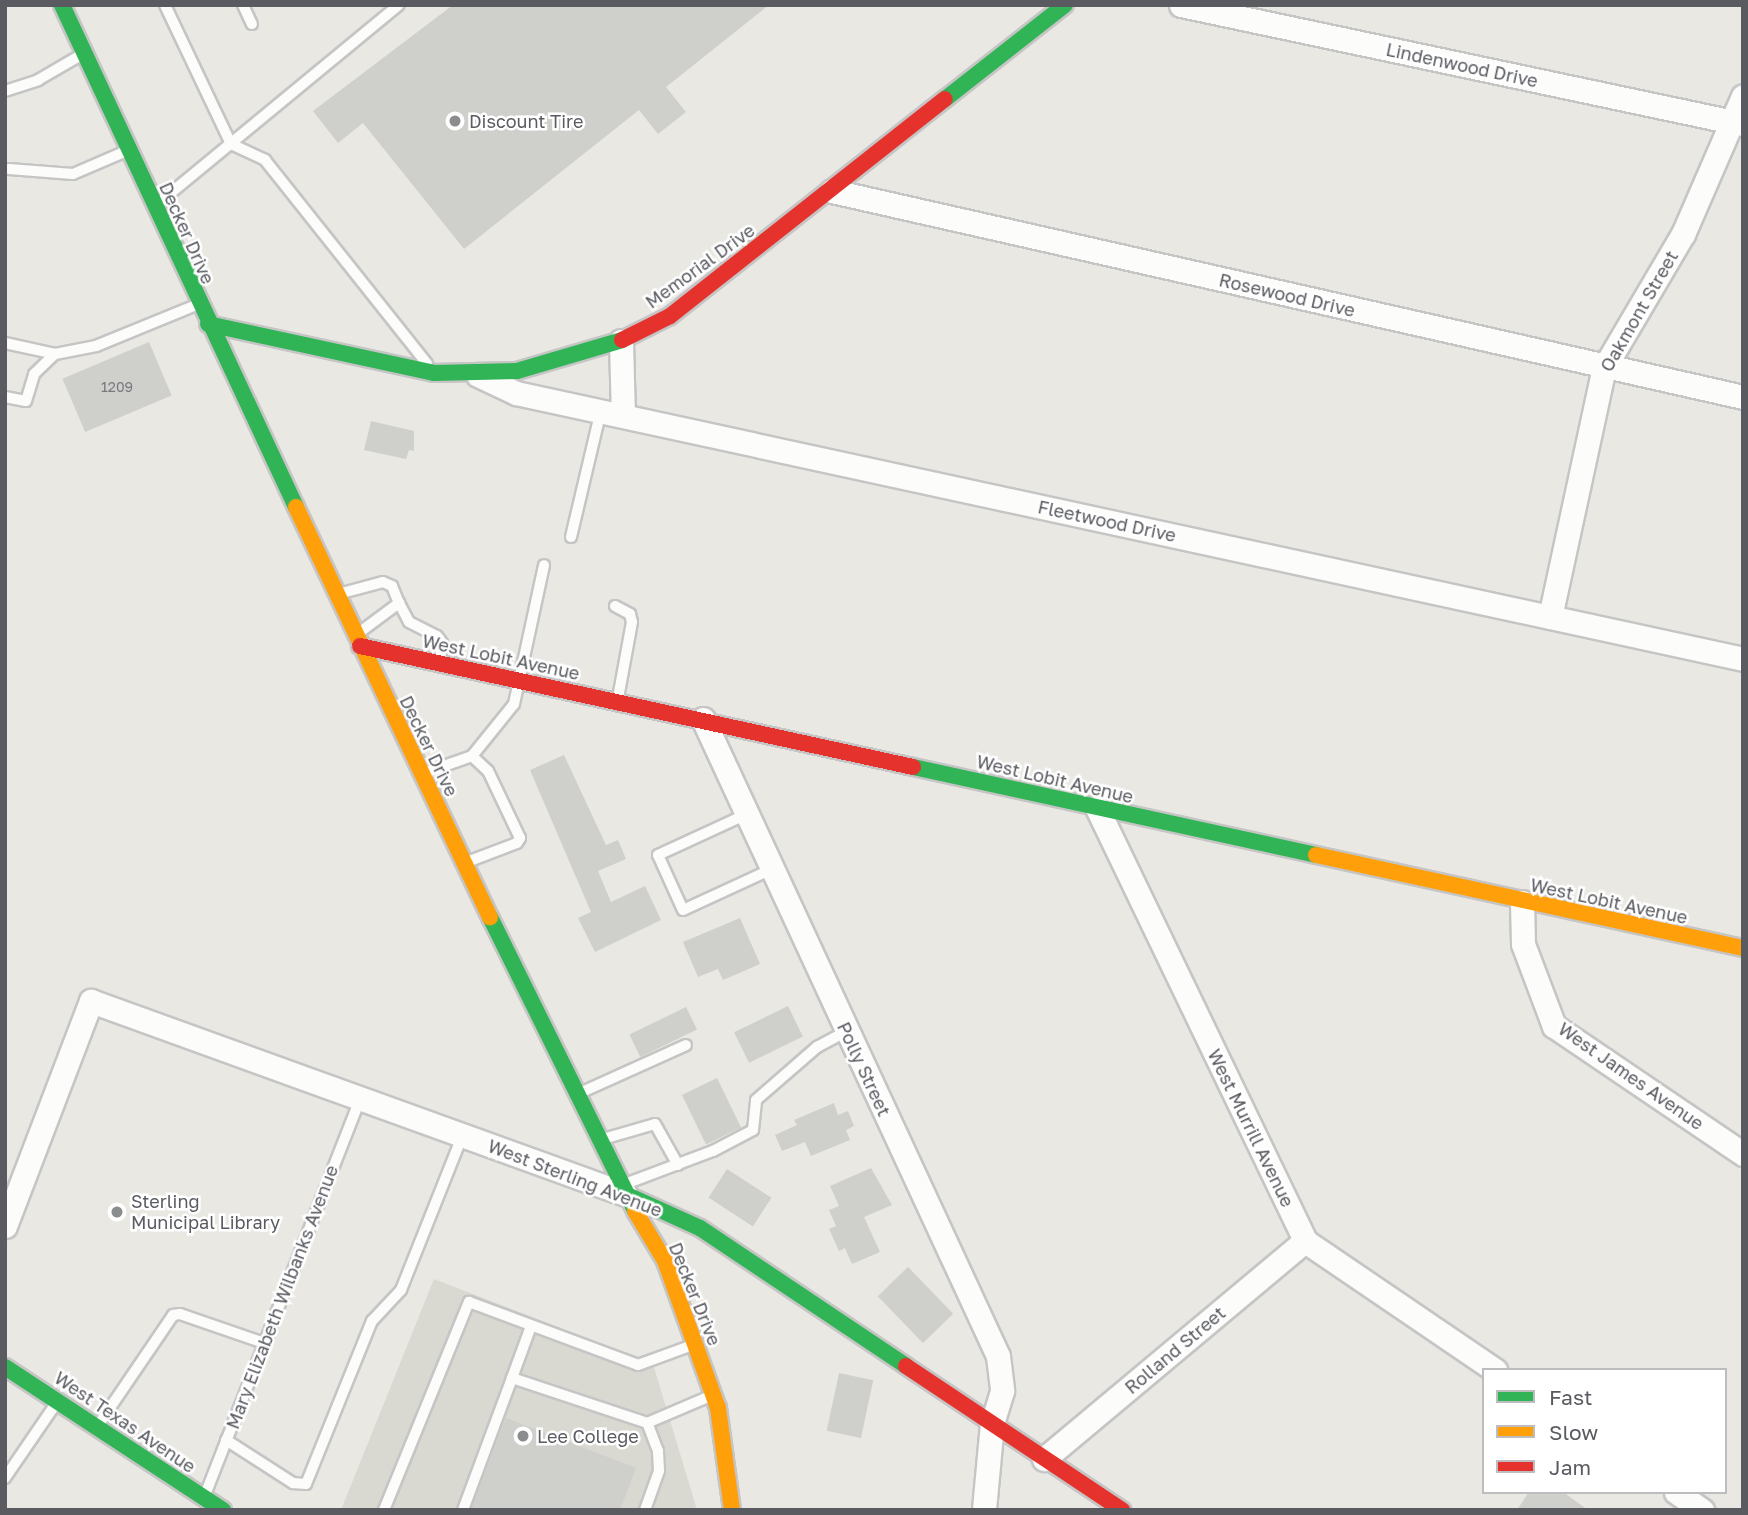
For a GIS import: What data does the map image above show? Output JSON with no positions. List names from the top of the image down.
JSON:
{
  "streets": {
    "street": [
      "Lindenwood Drive",
      "Decker Drive",
      "Memorial Drive",
      "Rosewood Drive",
      "Oakmont Street",
      "Fleetwood Drive",
      "West Lobit Avenue",
      "Polly Street",
      "West James Avenue",
      "West Murrill Avenue",
      "West Sterling Avenue",
      "Rolland Street",
      "West Texas Avenue"
    ],
    "lane": ["Mary Elizabeth Wilbanks Avenue"]
  },
  "crossings": [
    ["Lindenwood Drive", "Oakmont Street"],
    ["Decker Drive", "Memorial Drive"],
    ["Decker Drive", "West Lobit Avenue"],
    ["Decker Drive", "West Sterling Avenue"],
    ["Memorial Drive", "Rosewood Drive"],
    ["Memorial Drive", "Fleetwood Drive"],
    ["Rosewood Drive", "Oakmont Street"],
    ["Oakmont Street", "Fleetwood Drive"],
    ["West Lobit Avenue", "Polly Street"],
    ["West Lobit Avenue", "West James Avenue"],
    ["West Lobit Avenue", "West Murrill Avenue"],
    ["Polly Street", "West Sterling Avenue"],
    ["West Murrill Avenue", "Rolland Street"],
    ["West Sterling Avenue", "Mary Elizabeth Wilbanks Avenue"],
    ["West Sterling Avenue", "Rolland Street"],
    ["Mary Elizabeth Wilbanks Avenue", "West Texas Avenue"]
  ],
  "places": ["Discount Tire", "Sterling Municipal Library", "Lee College"],
  "house_numbers": ["1209"],
  "legend": ["Fast", "Slow", "Jam"]
}
